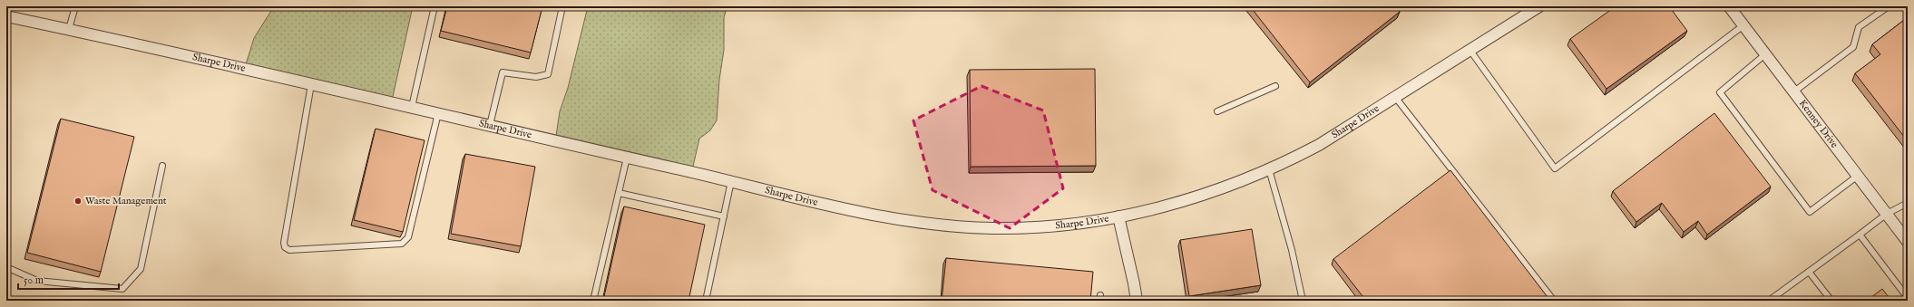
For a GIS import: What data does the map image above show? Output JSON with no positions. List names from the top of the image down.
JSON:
{
  "streets": {
    "street": ["Sharpe Drive", "Kenney Drive"]
  },
  "places": ["Waste Management"],
  "scale_bar": "50 m"
}
